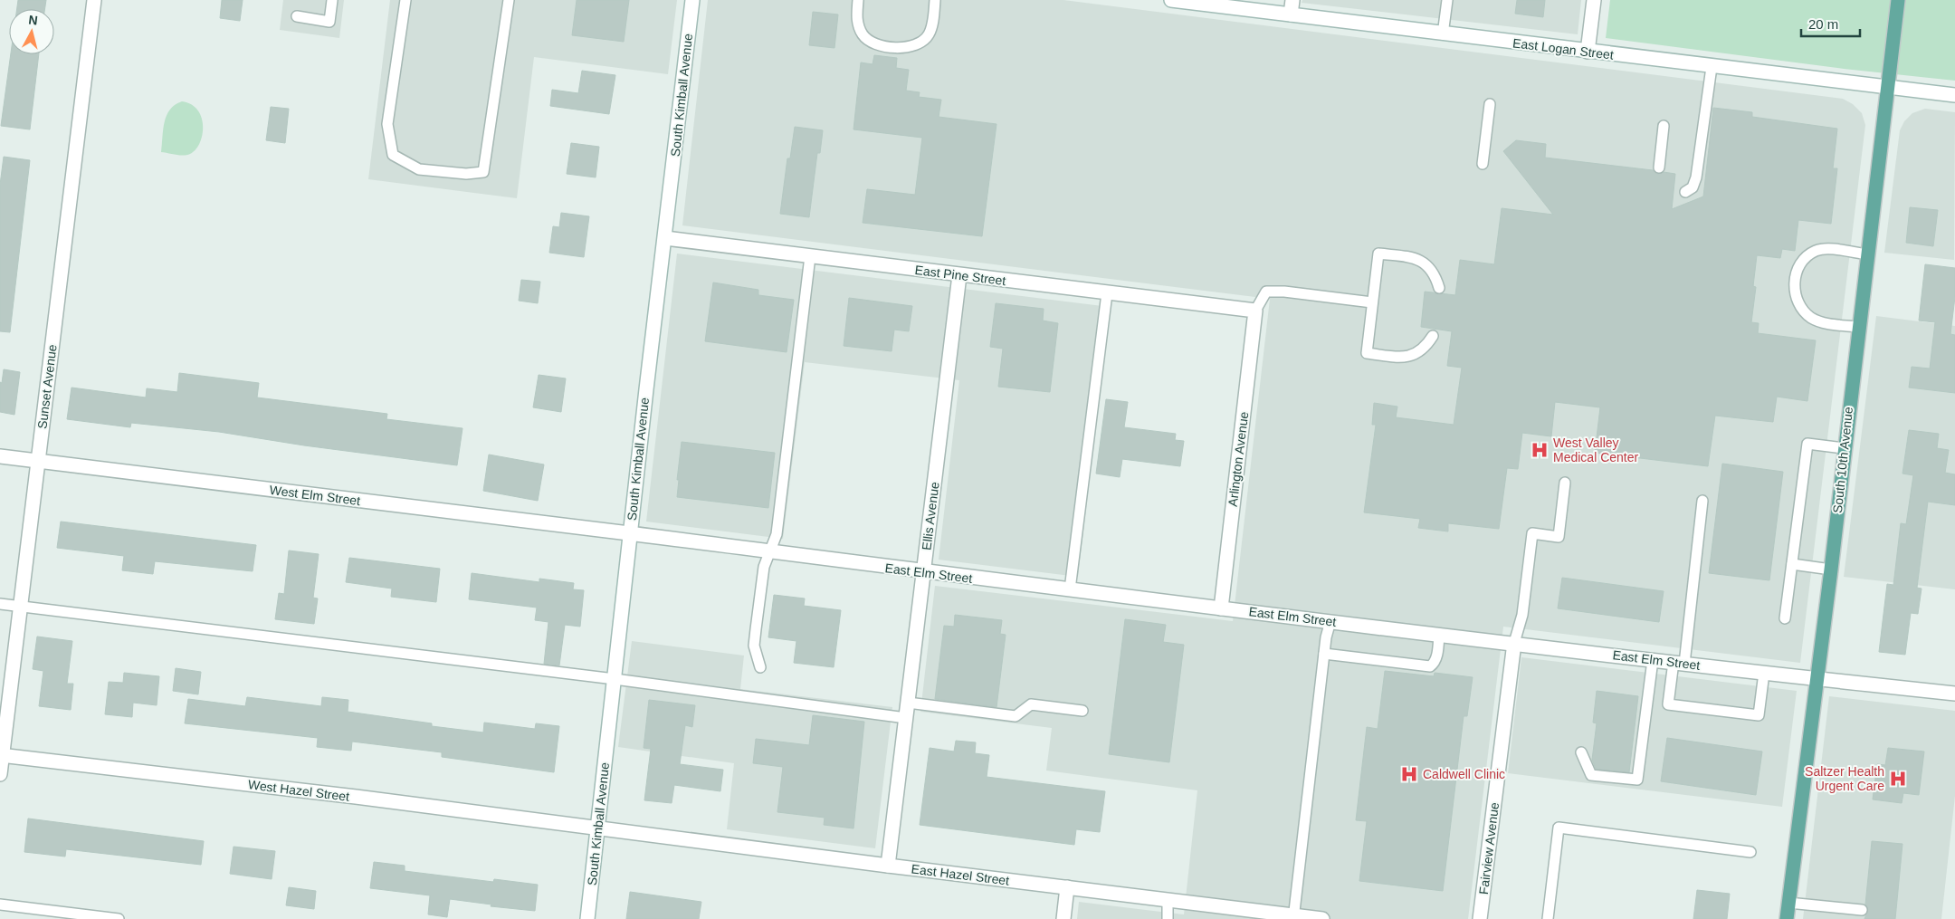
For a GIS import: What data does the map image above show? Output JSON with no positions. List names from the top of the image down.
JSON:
{
  "streets": {
    "main road": ["South 10th Avenue"],
    "street": [
      "East Logan Street",
      "South Kimball Avenue",
      "East Pine Street",
      "Sunset Avenue",
      "Arlington Avenue",
      "West Elm Street",
      "Ellis Avenue",
      "East Elm Street",
      "West Hazel Street",
      "Fairview Avenue",
      "East Hazel Street"
    ]
  },
  "crossings": [
    ["East Logan Street", "South 10th Avenue"],
    ["South Kimball Avenue", "East Pine Street"],
    ["South Kimball Avenue", "West Elm Street"],
    ["South Kimball Avenue", "East Elm Street"],
    ["South Kimball Avenue", "West Hazel Street"],
    ["South Kimball Avenue", "East Hazel Street"],
    ["East Pine Street", "Arlington Avenue"],
    ["East Pine Street", "Ellis Avenue"],
    ["Sunset Avenue", "West Elm Street"],
    ["Sunset Avenue", "West Hazel Street"],
    ["Arlington Avenue", "East Elm Street"],
    ["South 10th Avenue", "East Elm Street"],
    ["West Elm Street", "East Elm Street"],
    ["Ellis Avenue", "East Elm Street"],
    ["Ellis Avenue", "East Hazel Street"],
    ["East Elm Street", "Fairview Avenue"],
    ["West Hazel Street", "East Hazel Street"]
  ],
  "places": {
    "hospital": ["West Valley Medical Center", "Caldwell Clinic", "Saltzer Health Urgent Care"]
  },
  "scale_bar": "20 m",
  "north": "top"
}
